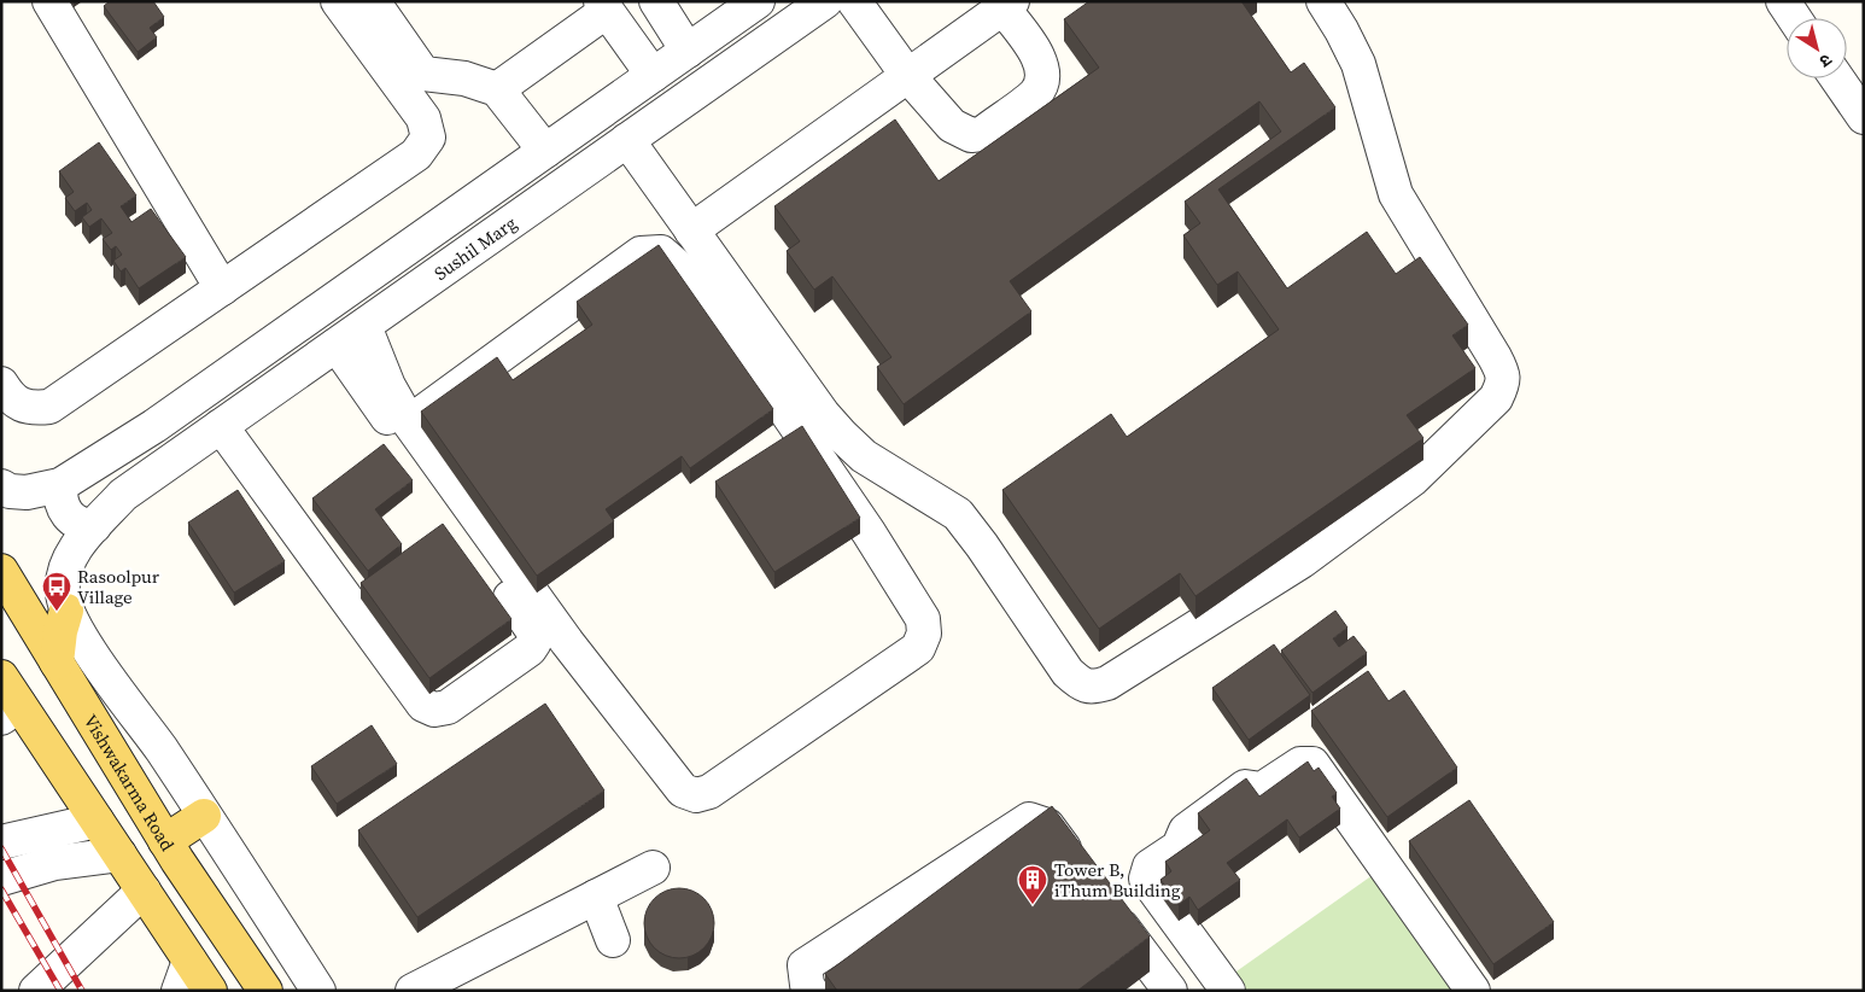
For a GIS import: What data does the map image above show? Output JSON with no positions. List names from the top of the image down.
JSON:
{
  "streets": {
    "main road": ["Vishwakarma Road"],
    "street": ["Sushil Marg"]
  },
  "places": {
    "bus stop": ["Rasoolpur Village"],
    "building": ["Tower B, iThum Building"]
  },
  "north": "bottom right"
}
